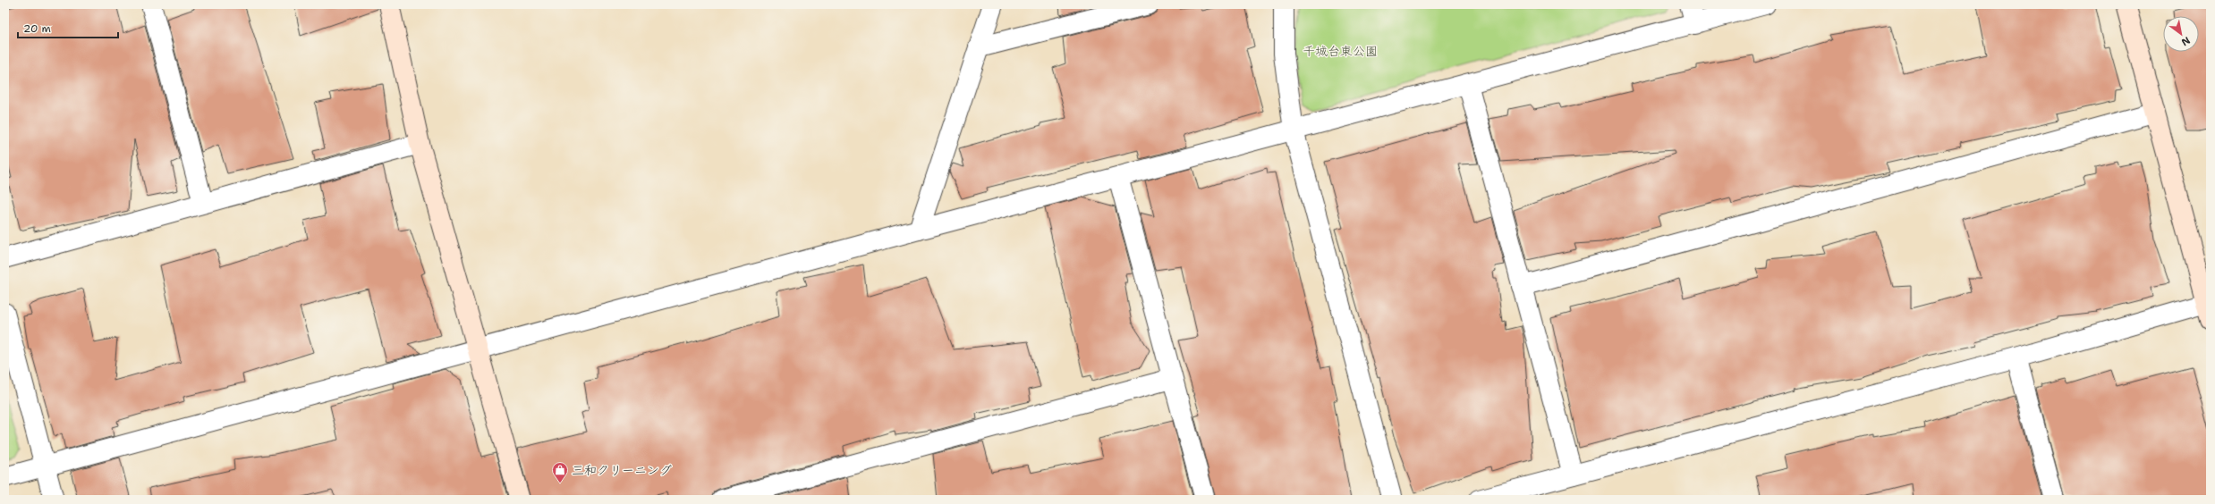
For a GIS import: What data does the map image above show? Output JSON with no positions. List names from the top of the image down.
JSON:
{
  "parks": ["千城台東公園"],
  "places": {
    "shop": ["三和クリーニング"]
  },
  "scale_bar": "20 m",
  "north": "bottom right"
}
